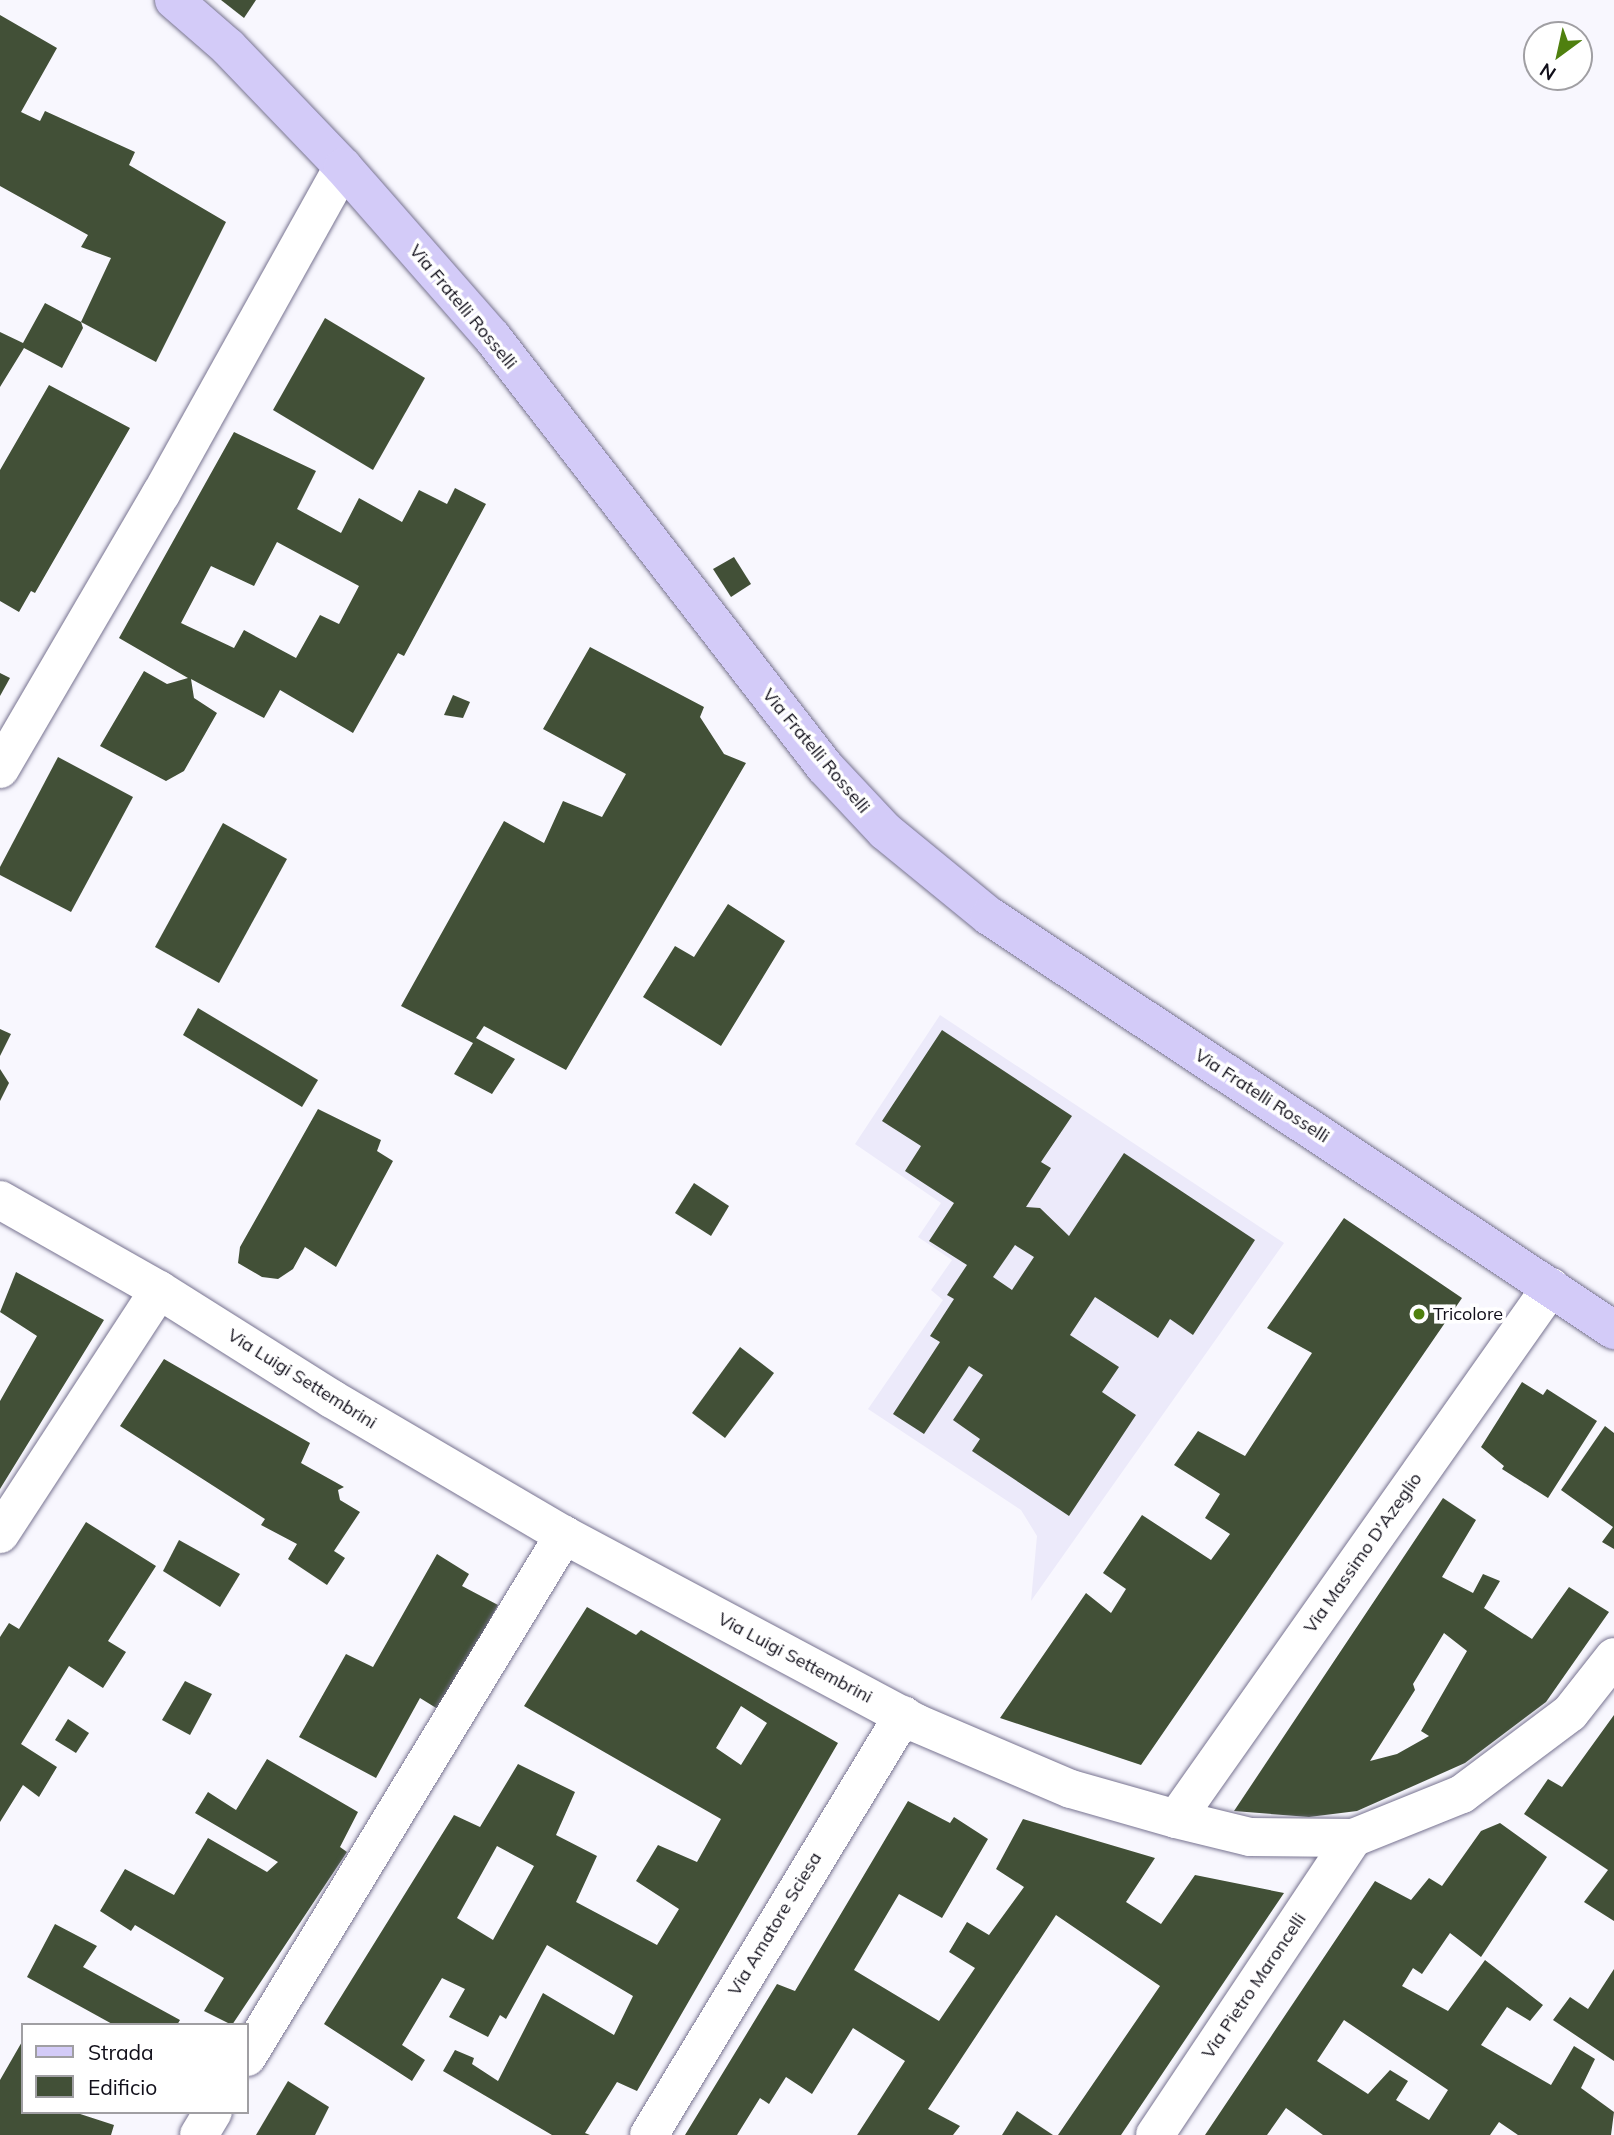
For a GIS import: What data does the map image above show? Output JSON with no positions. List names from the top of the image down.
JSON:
{
  "streets": {
    "main road": ["Via Fratelli Rosselli"],
    "street": [
      "Via Luigi Settembrini",
      "Via Massimo D'Azeglio",
      "Via Amatore Sciesa",
      "Via Pietro Maroncelli"
    ]
  },
  "crossings": [
    ["Via Fratelli Rosselli", "Via Massimo D'Azeglio"],
    ["Via Luigi Settembrini", "Via Massimo D'Azeglio"],
    ["Via Luigi Settembrini", "Via Amatore Sciesa"],
    ["Via Luigi Settembrini", "Via Pietro Maroncelli"]
  ],
  "places": ["Tricolore"],
  "legend": ["Strada", "Edificio"],
  "north": "bottom left"
}
